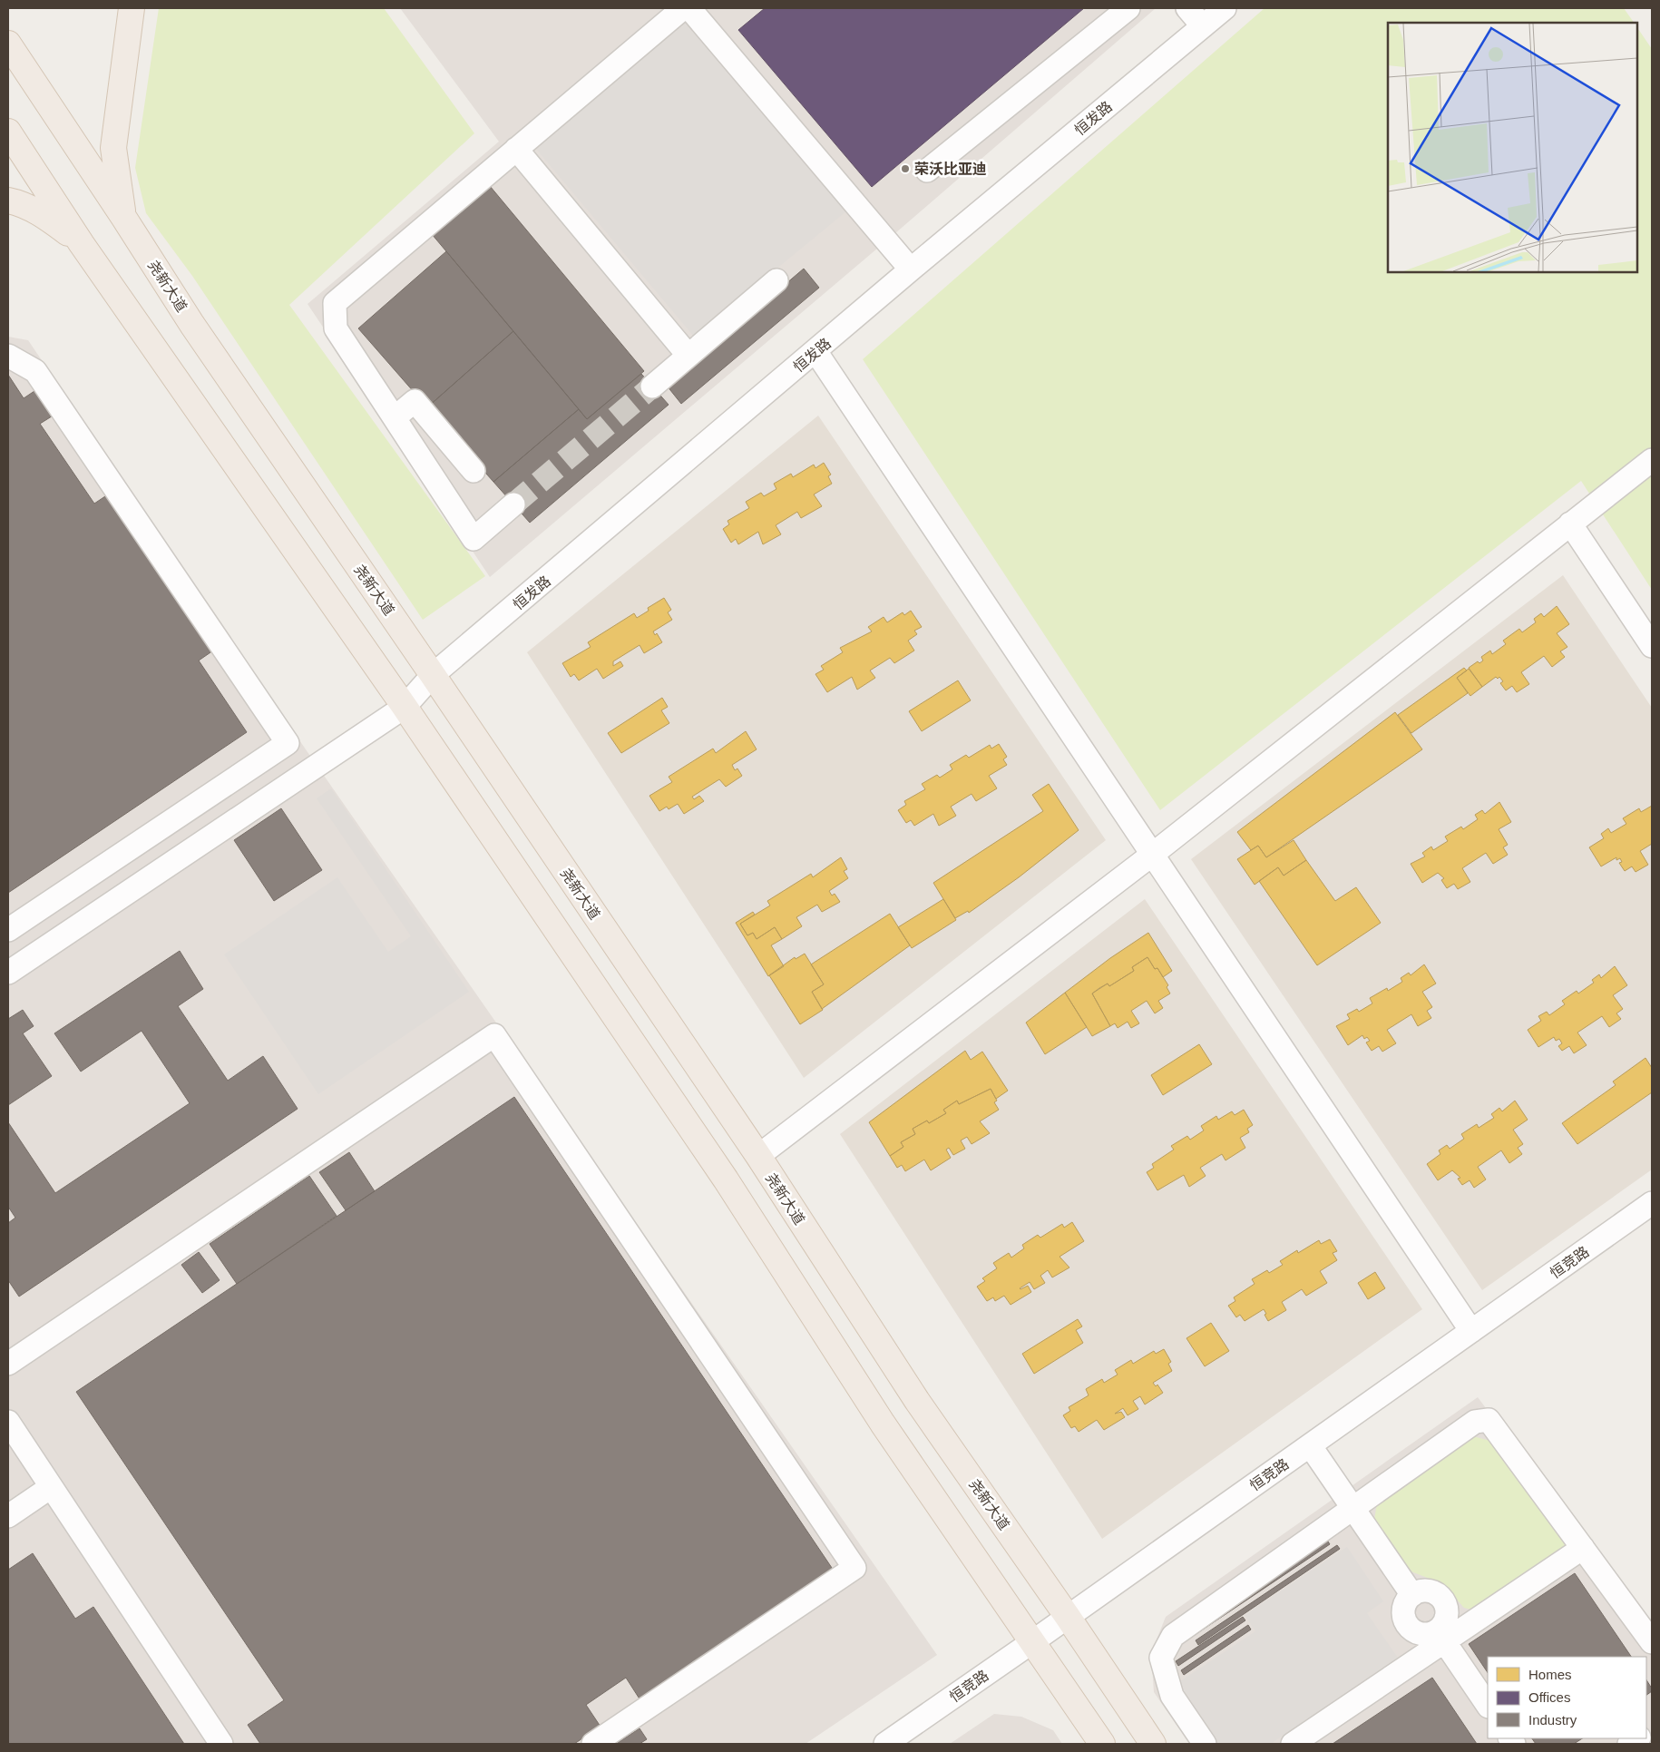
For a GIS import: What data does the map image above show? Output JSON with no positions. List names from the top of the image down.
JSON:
{
  "streets": {
    "main road": ["尧新大道"],
    "street": ["恒发路", "恒竞路"]
  },
  "crossings": [
    ["恒发路", "尧新大道"],
    ["尧新大道", "恒竞路"]
  ],
  "places": ["荣沃比亚迪"],
  "legend": ["Homes", "Offices", "Industry"]
}
